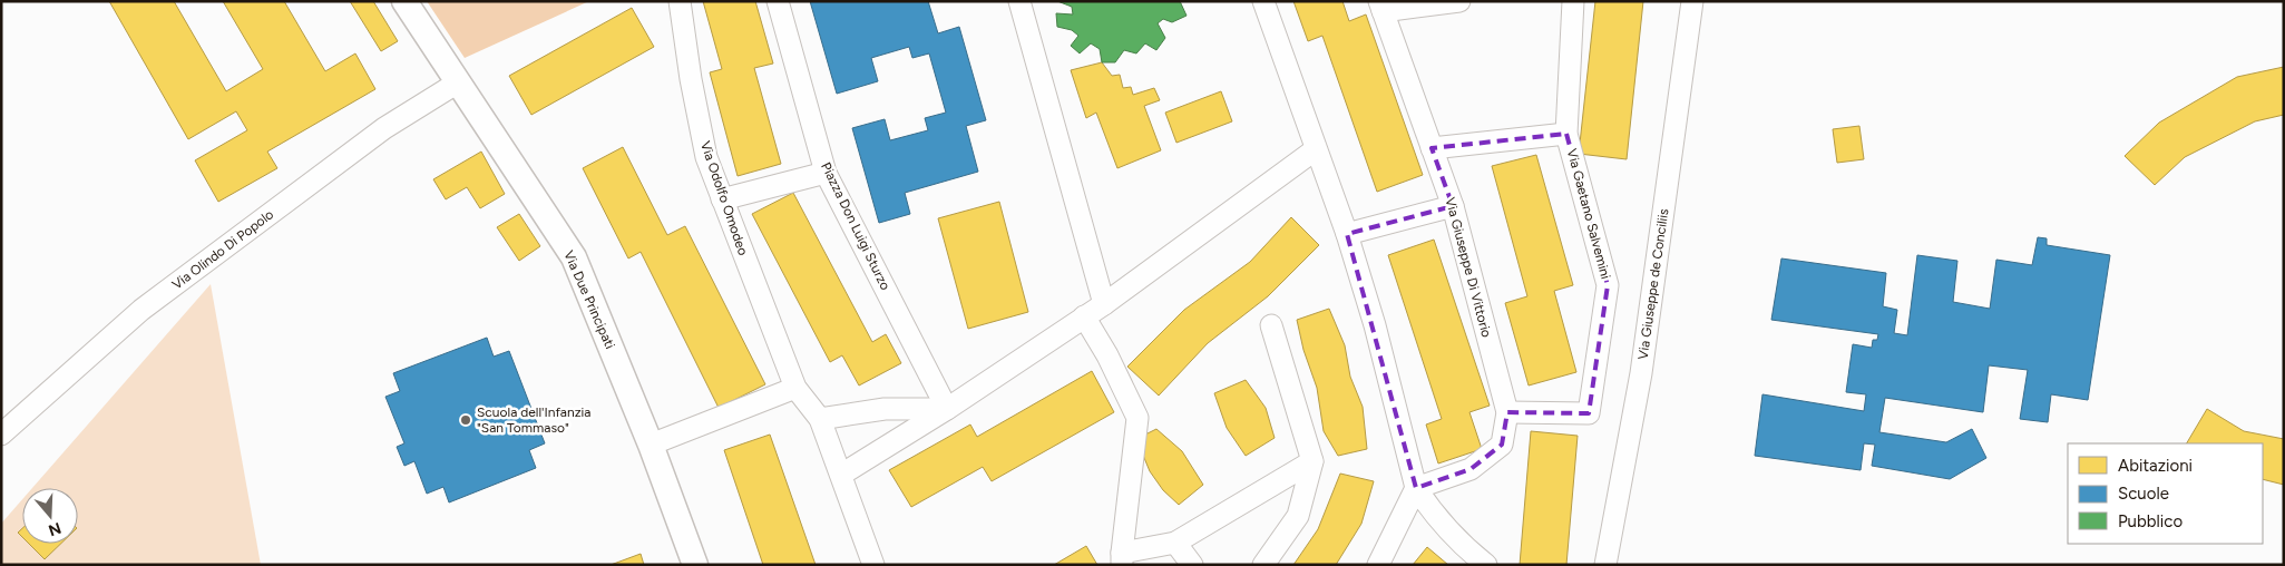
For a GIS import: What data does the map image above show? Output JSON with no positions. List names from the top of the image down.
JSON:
{
  "streets": {
    "street": [
      "Via Odolfo Omodeo",
      "Via Gaetano Salvemini",
      "Piazza Don Luigi Sturzo",
      "Via Olindo Di Popolo",
      "Via Giuseppe Di Vittorio",
      "Via Giuseppe de Conciliis",
      "Via Due Principati"
    ]
  },
  "crossings": [
    ["Via Gaetano Salvemini", "Via Giuseppe Di Vittorio"],
    ["Via Olindo Di Popolo", "Via Due Principati"]
  ],
  "places": ["Scuola dell'Infanzia \"San Tommaso\""],
  "legend": ["Abitazioni", "Scuole", "Pubblico"],
  "north": "bottom"
}
